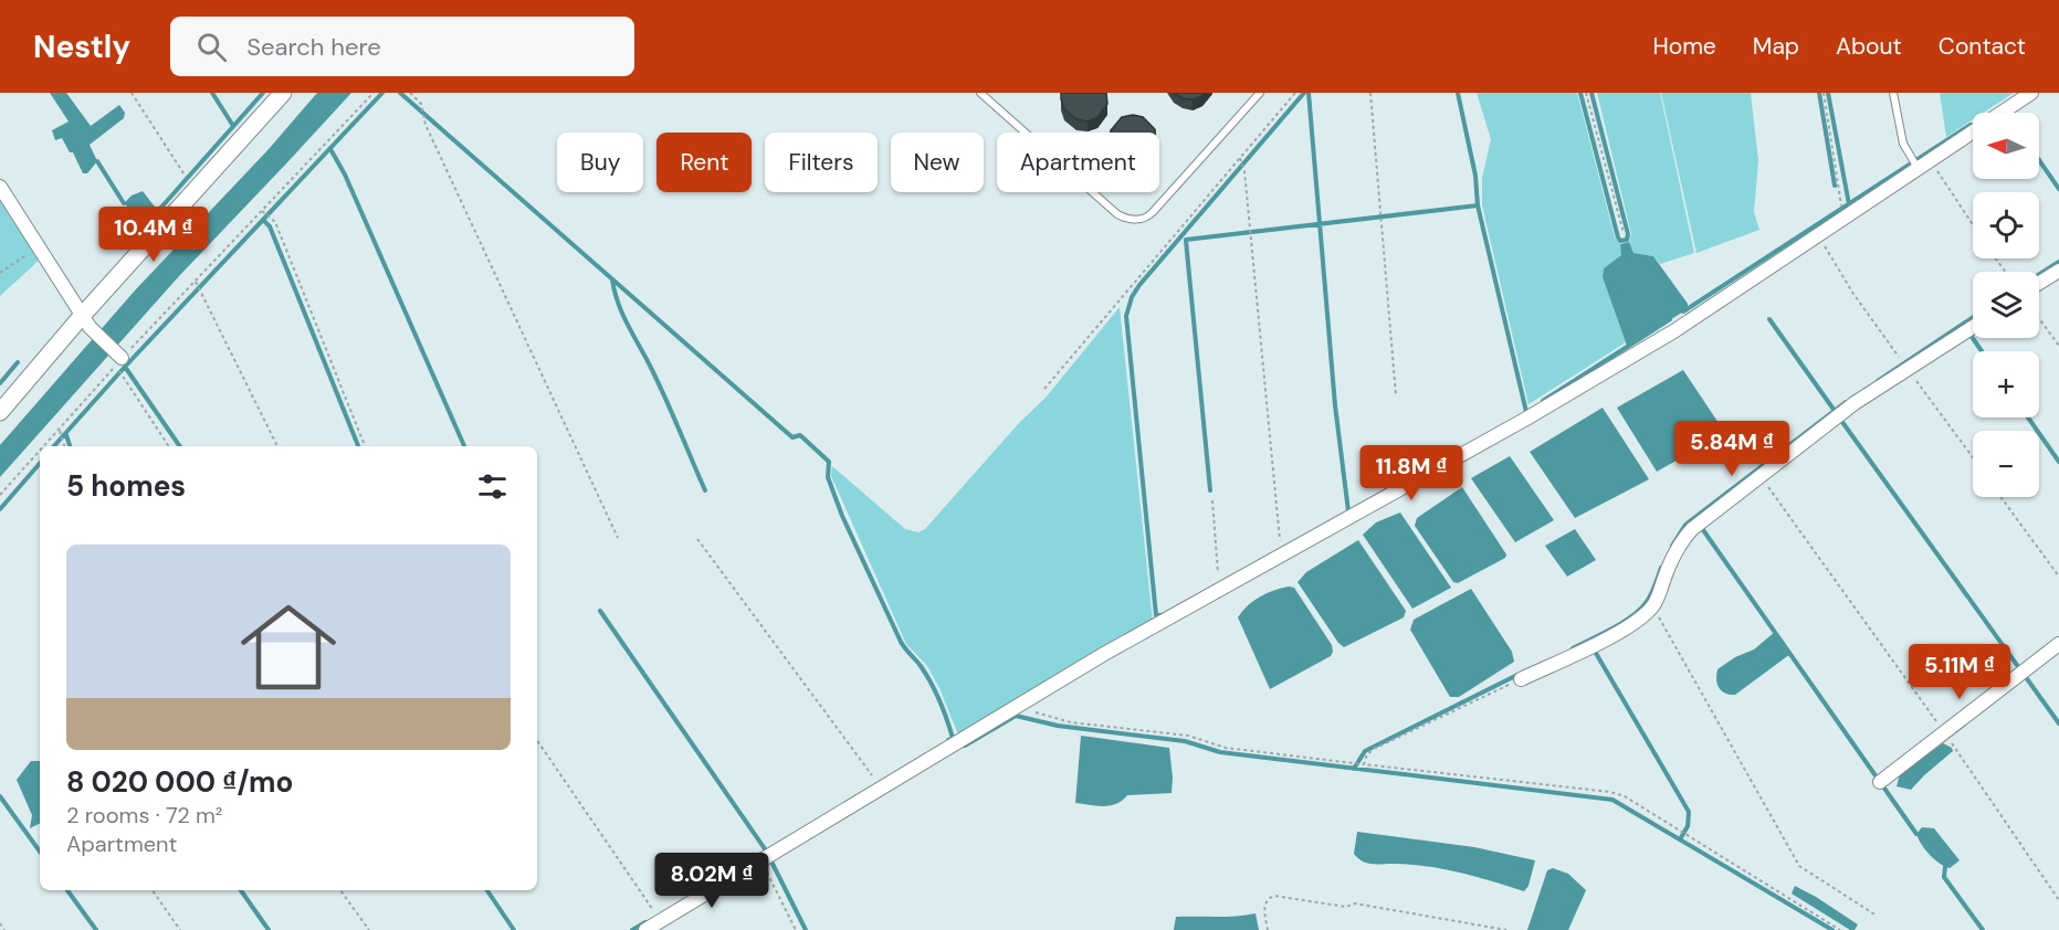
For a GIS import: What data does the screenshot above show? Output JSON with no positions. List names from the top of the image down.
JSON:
{
  "north": "left",
  "page": {
    "header": "Nestly",
    "search": "Search here",
    "nav": [
      "Home",
      "Map",
      "About",
      "Contact"
    ],
    "map_buttons": ["+", "−"],
    "chip": [
      "Buy",
      "Rent",
      "Filters",
      "New",
      "Apartment"
    ],
    "price": [
      "10.4M ₫",
      "5.84M ₫",
      "11.8M ₫",
      "5.11M ₫",
      "8.02M ₫"
    ],
    "heading": "5 homes",
    "list": [
      {
        "name": "8 020 000 ₫/mo",
        "note": "2 rooms · 72 m² · Apartment"
      }
    ]
  }
}
